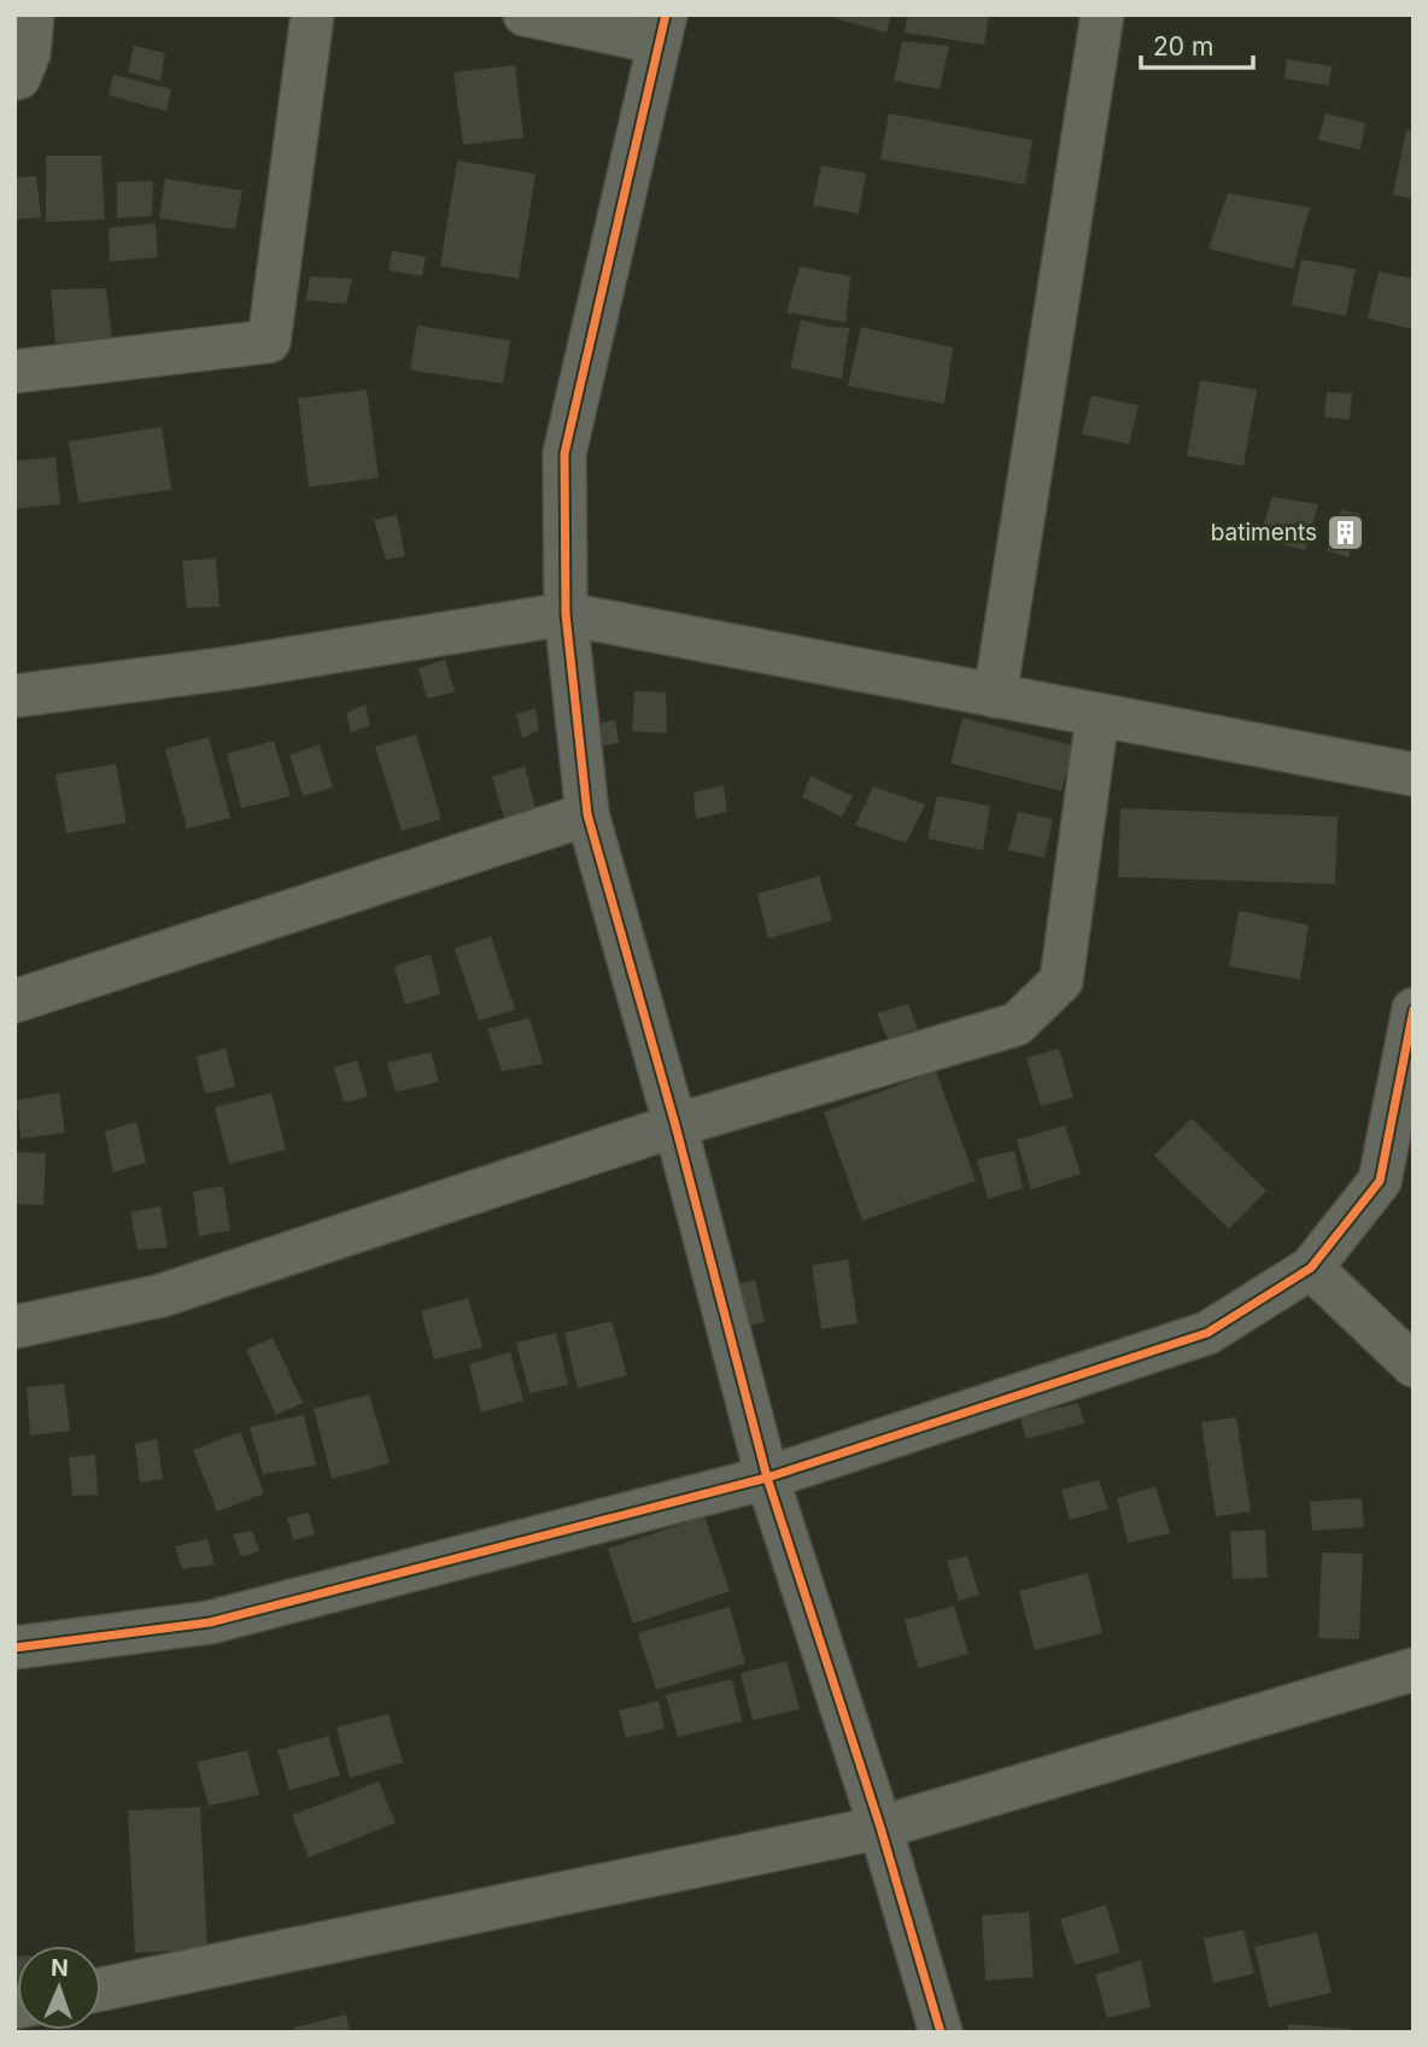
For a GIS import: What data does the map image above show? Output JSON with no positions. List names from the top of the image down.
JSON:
{
  "places": {
    "building": ["batiments"]
  },
  "scale_bar": "20 m",
  "north": "top"
}
